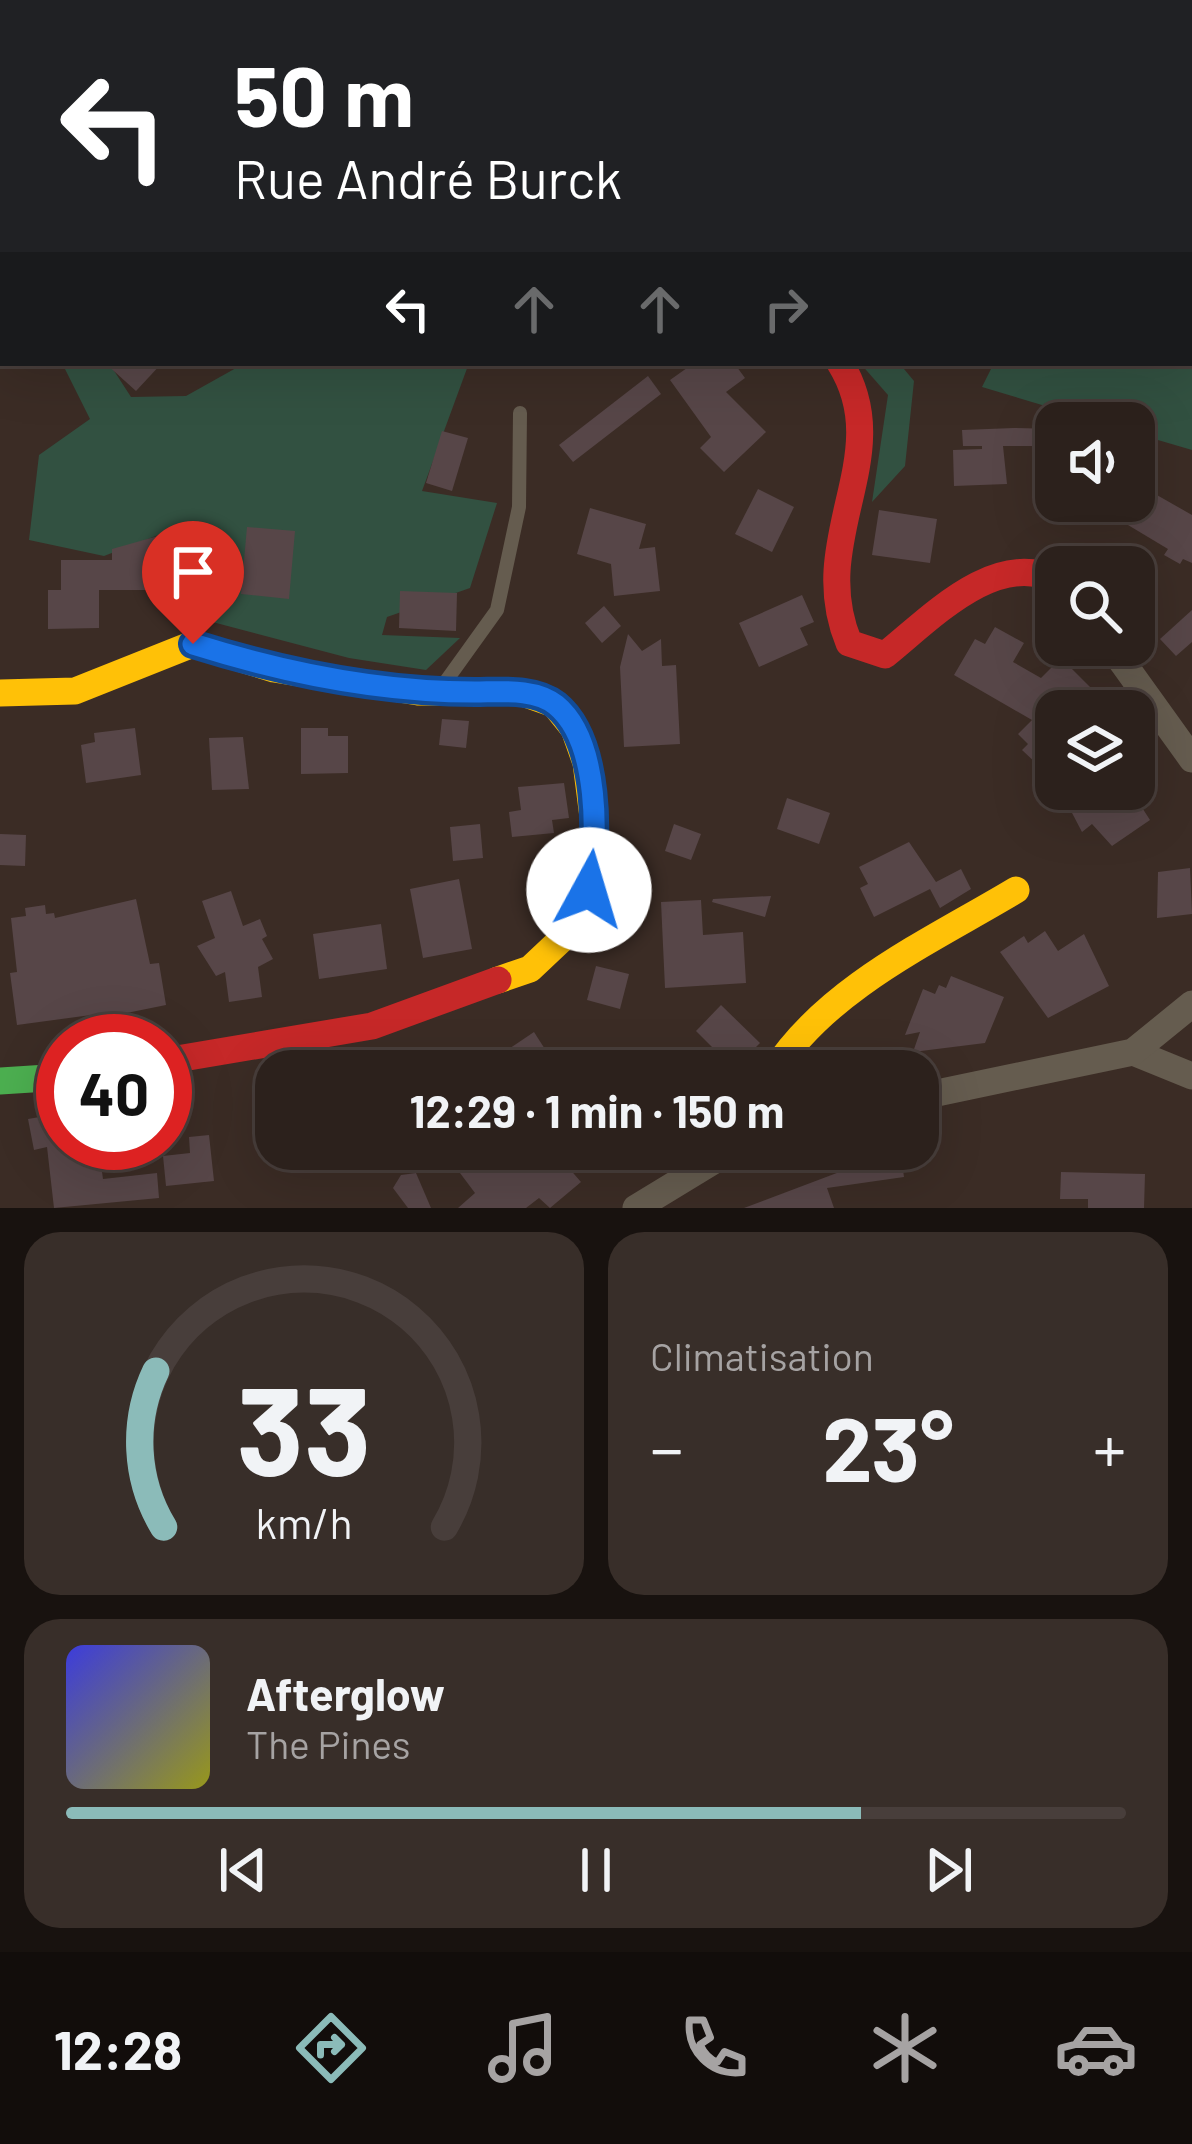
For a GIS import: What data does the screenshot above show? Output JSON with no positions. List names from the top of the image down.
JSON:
{
  "page": {
    "turn": ["50 m", "Rue André Burck"],
    "limit": "40",
    "trip": "12:29 · 1 min · 150 m",
    "tile": "Climatisation",
    "heat": ["−", "23°", "+"],
    "song": ["Afterglow", "The Pines"],
    "tabs": "12:28",
    "gauge": ["33", "km/h"]
  }
}
